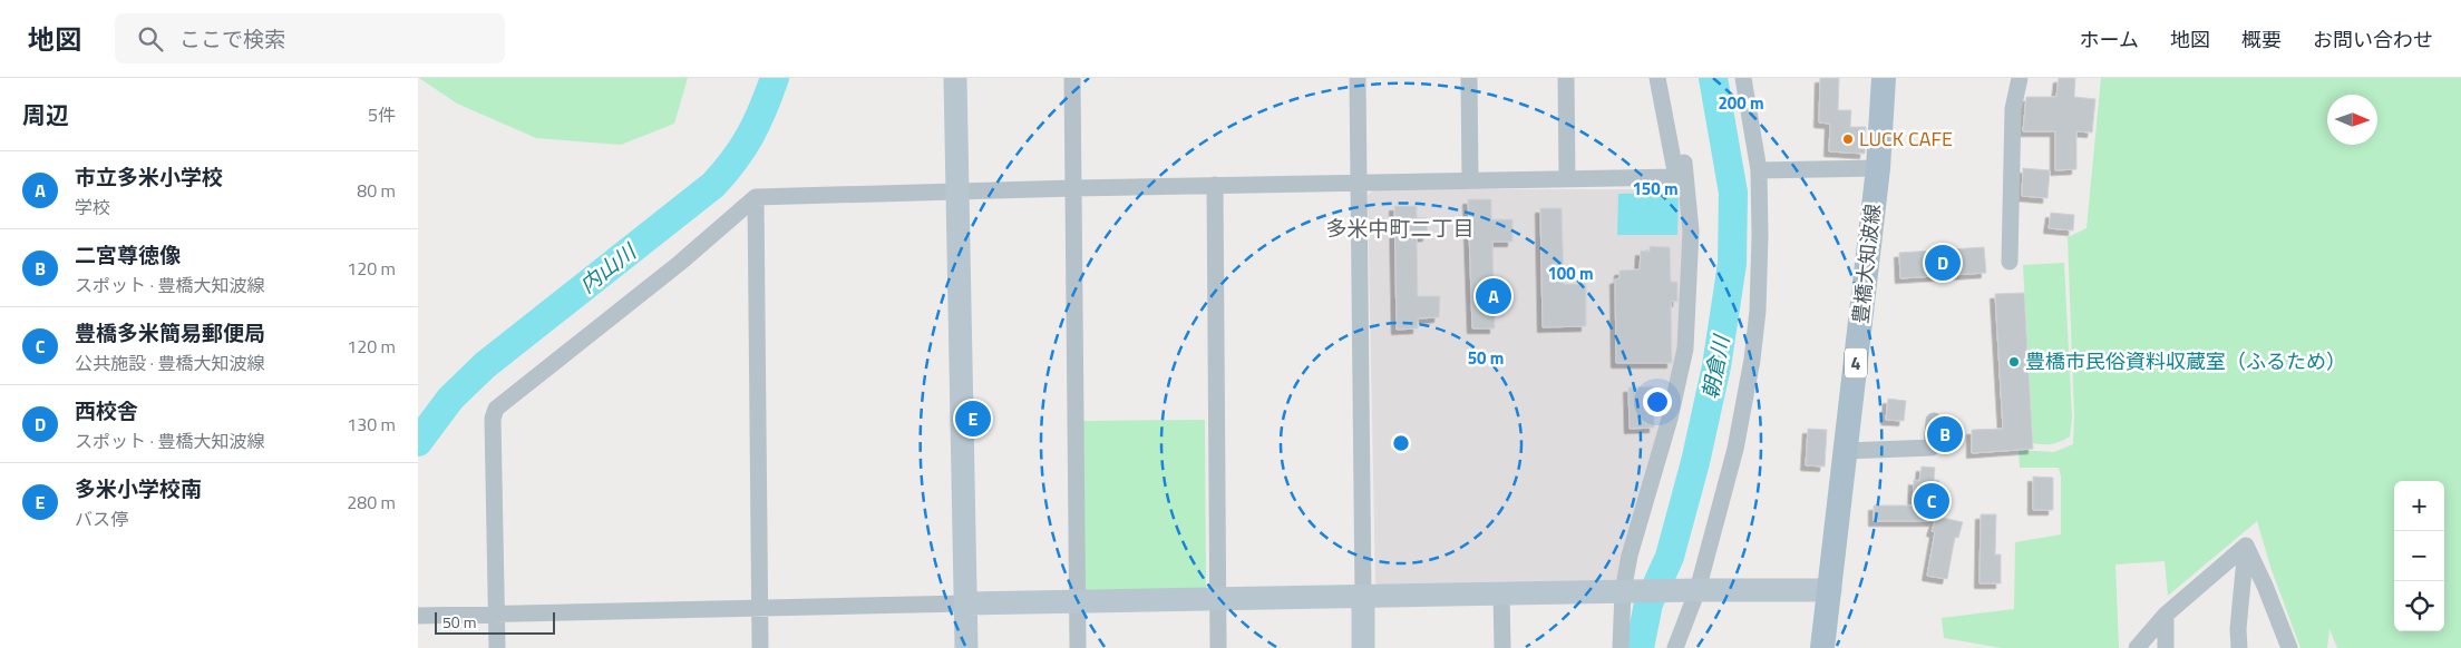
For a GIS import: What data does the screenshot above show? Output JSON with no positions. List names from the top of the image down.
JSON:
{
  "streets": {
    "main road": ["豊橋大知波線", "4"]
  },
  "districts": ["多米中町二丁目"],
  "water": ["内山川", "朝倉川"],
  "places": ["LUCK CAFE", "豊橋市民俗資料収蔵室（ふるため）"],
  "scale_bar": "50 m",
  "north": "right",
  "page": {
    "header": "地図",
    "search": "ここで検索",
    "nav": [
      "ホーム",
      "地図",
      "概要",
      "お問い合わせ"
    ],
    "heading": ["周辺", "5件"],
    "list": [
      {
        "mark": "A",
        "name": "市立多米小学校",
        "note": "学校",
        "value": "80 m"
      },
      {
        "mark": "B",
        "name": "二宮尊徳像",
        "note": "スポット · 豊橋大知波線",
        "value": "120 m"
      },
      {
        "mark": "C",
        "name": "豊橋多米簡易郵便局",
        "note": "公共施設 · 豊橋大知波線",
        "value": "120 m"
      },
      {
        "mark": "D",
        "name": "西校舎",
        "note": "スポット · 豊橋大知波線",
        "value": "130 m"
      },
      {
        "mark": "E",
        "name": "多米小学校南",
        "note": "バス停",
        "value": "280 m"
      }
    ],
    "pins": [
      "D",
      "A",
      "E",
      "B",
      "C"
    ],
    "map_buttons": ["+", "−"],
    "scale": "50 m"
  },
  "rings": [
    "200 m",
    "150 m",
    "100 m",
    "50 m"
  ]
}
